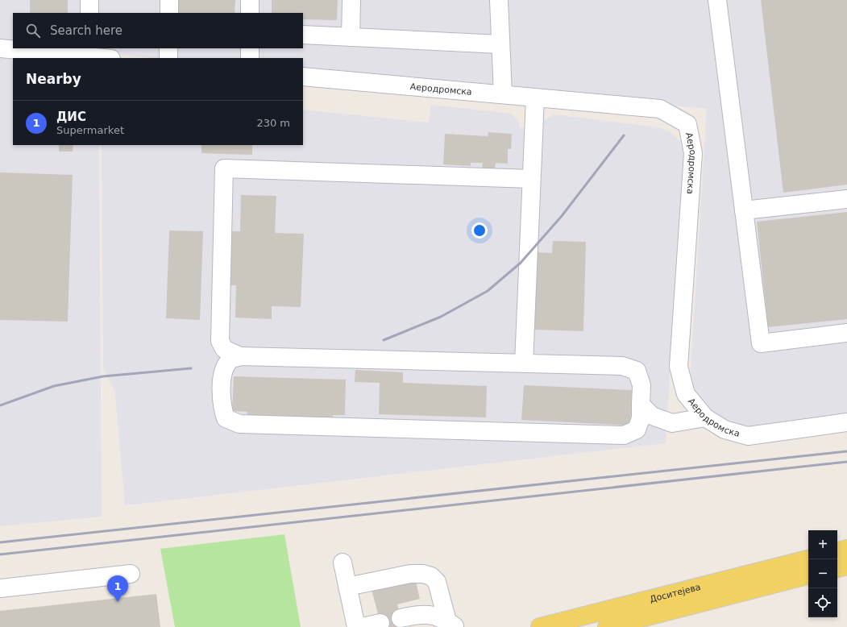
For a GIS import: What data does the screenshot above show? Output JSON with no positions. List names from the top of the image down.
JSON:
{
  "streets": {
    "main road": ["Доситејева"],
    "street": ["Аеродромска"]
  },
  "page": {
    "search": "Search here",
    "heading": "Nearby",
    "list": [
      {
        "mark": "1",
        "name": "ДИС",
        "note": "Supermarket",
        "value": "230 m"
      }
    ],
    "map_buttons": ["+", "−"],
    "pins": "1"
  }
}
